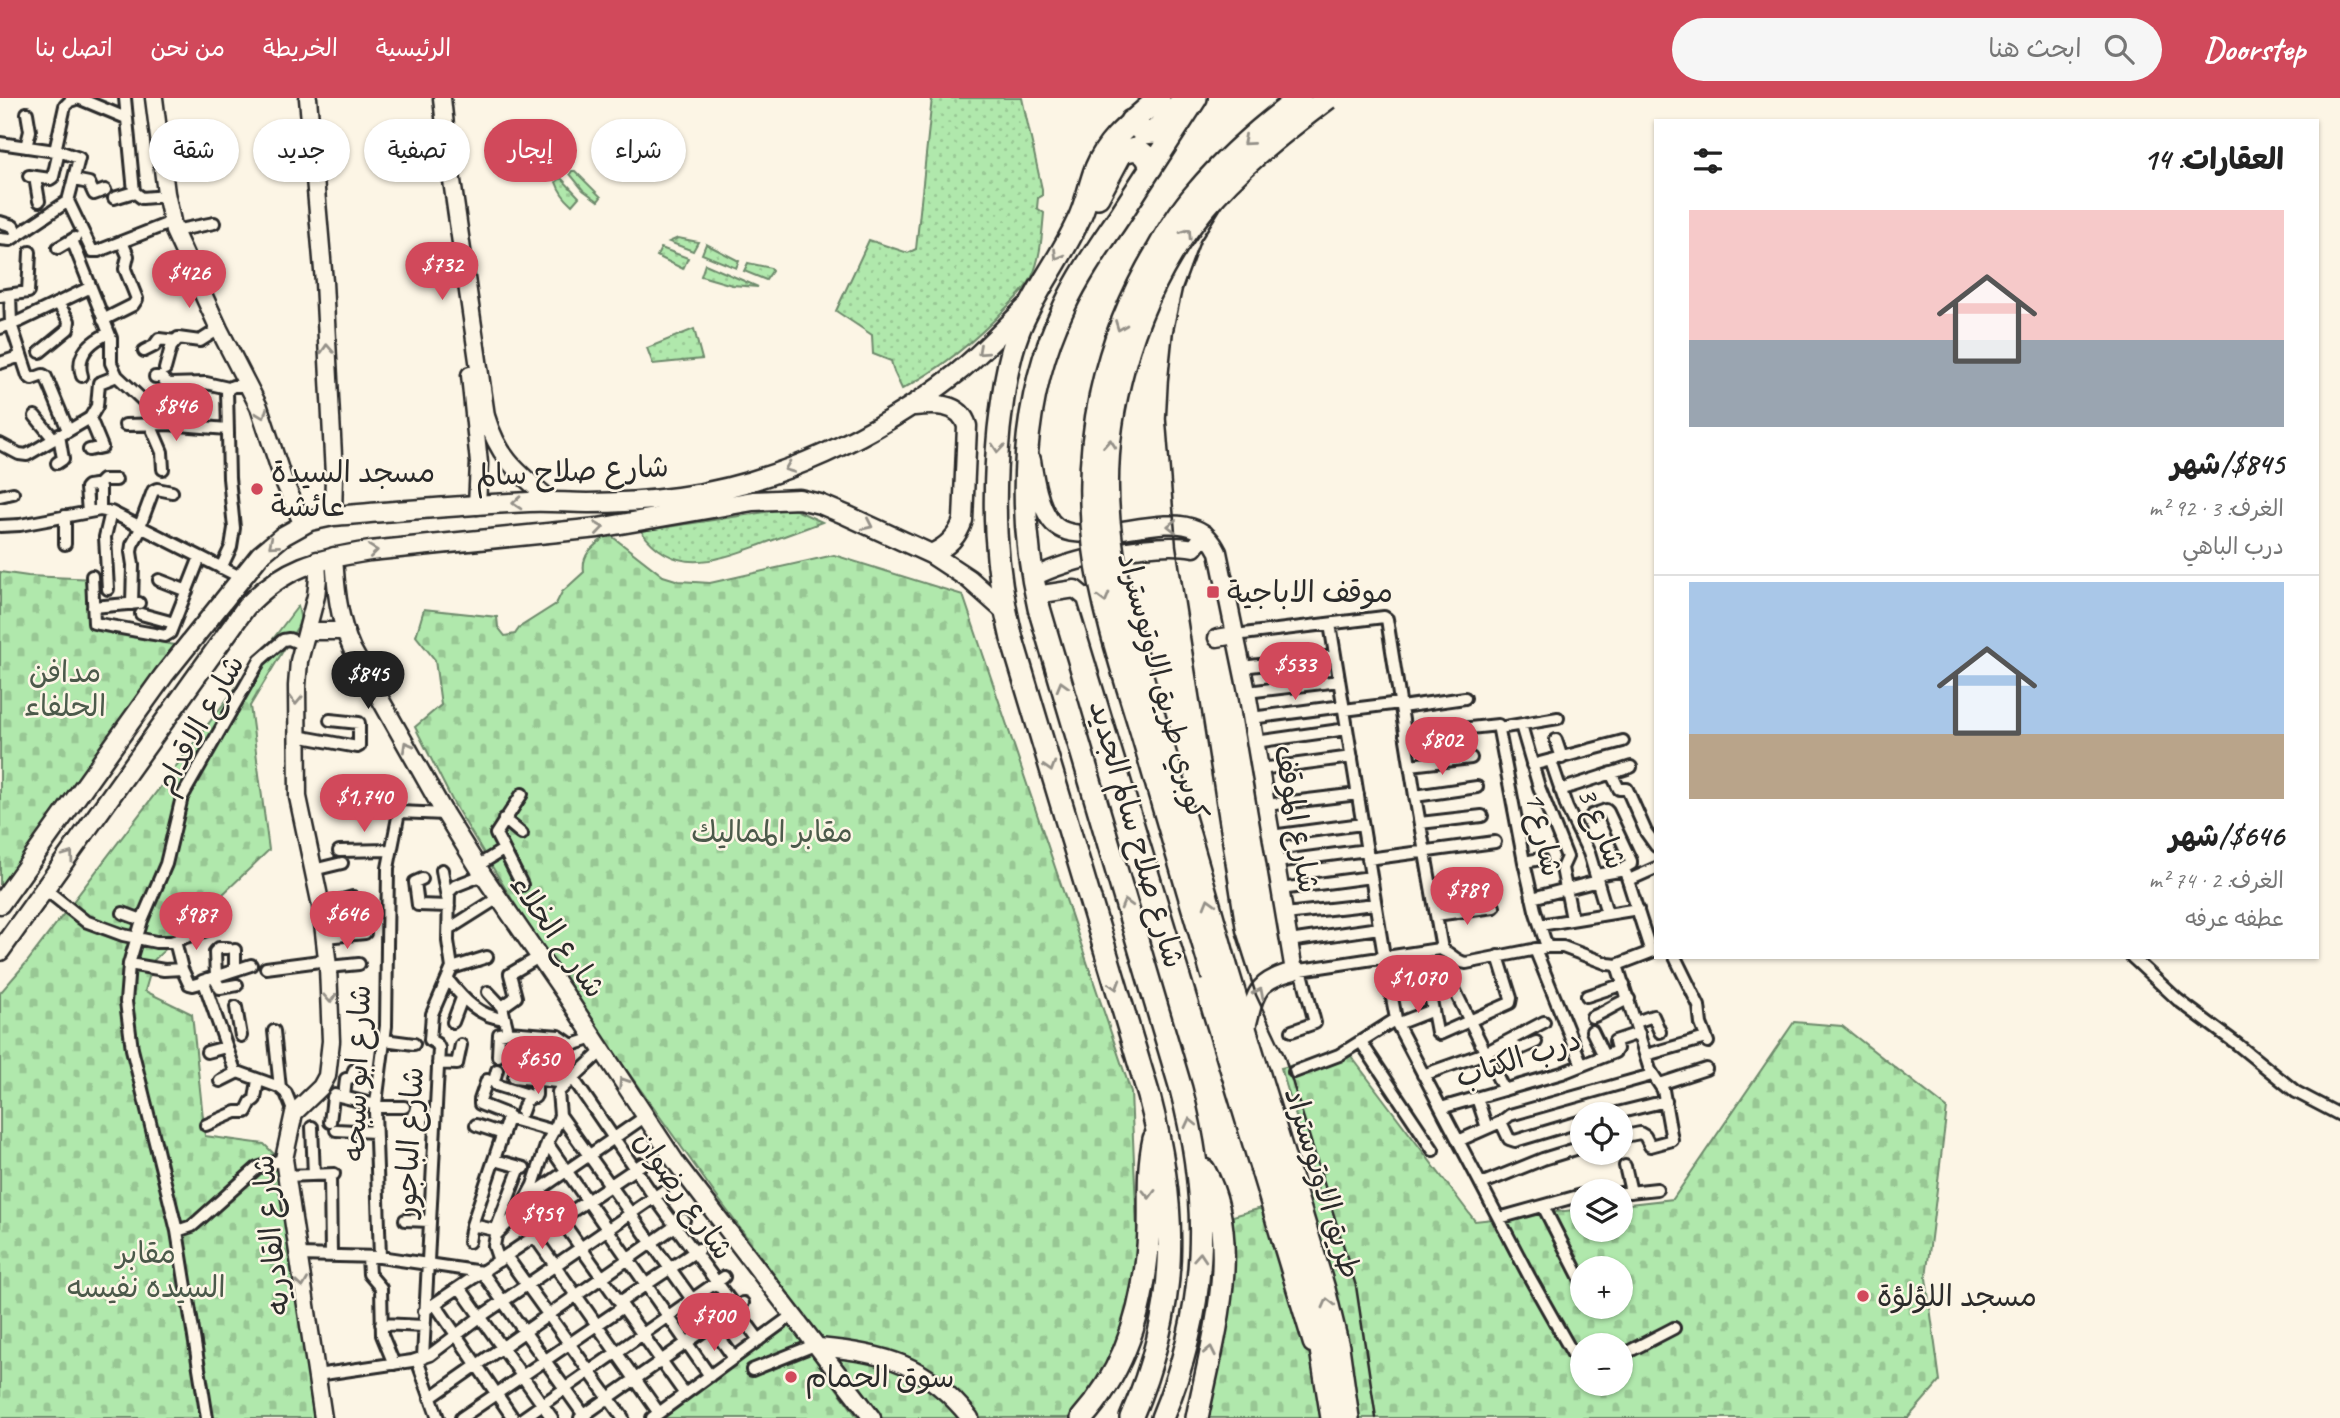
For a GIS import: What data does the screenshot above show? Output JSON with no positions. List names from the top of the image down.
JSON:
{
  "streets": {
    "highway": [
      "شارع صلاح سالم",
      "كوبري طريق الاوتوستراد",
      "شارع صلاح سالم الجديد",
      "طريق الاوتوستراد"
    ],
    "street": [
      "شارع الاقدام",
      "شارع الموقف",
      "شارع 3",
      "شارع 1",
      "شارع الخلاء",
      "درب الكتاب",
      "شارع ابو سبحه",
      "شارع الباجور",
      "شارع رضوان",
      "شارع القادريه"
    ]
  },
  "crossings": [
    ["شارع صلاح سالم", "شارع صلاح سالم الجديد"],
    ["شارع صلاح سالم", "شارع الخلاء"],
    ["شارع صلاح سالم", "شارع القادريه"],
    ["كوبري طريق الاوتوستراد", "طريق الاوتوستراد"],
    ["شارع الاقدام", "شارع القادريه"],
    ["شارع الخلاء", "شارع القادريه"]
  ],
  "parks": ["مدافن الحلفاء", "مقابر المماليك", "مقابر السيده نفيسه"],
  "places": {
    "other": ["مسجد السيدة عائشة", "مسجد اللؤلؤة", "سوق الحمام"],
    "transit": ["موقف الاباجية"]
  },
  "page": {
    "header": "Doorstep",
    "search": "ابحث هنا",
    "nav": [
      "الرئيسية",
      "الخريطة",
      "من نحن",
      "اتصل بنا"
    ],
    "chip": [
      "شراء",
      "إيجار",
      "تصفية",
      "جديد",
      "شقة"
    ],
    "heading": "العقارات: 14",
    "list": [
      {
        "name": "$845/شهر",
        "note": "الغرف: 3 · 92 m² · درب الباهي"
      },
      {
        "name": "$646/شهر",
        "note": "الغرف: 2 · 74 m² · عطفه عرفه"
      }
    ],
    "price": [
      "$732",
      "$426",
      "$846",
      "$533",
      "$845",
      "$802",
      "$1,740",
      "$789",
      "$646",
      "$987",
      "$1,070",
      "$650",
      "$959",
      "$700"
    ],
    "map_buttons": ["+", "−"]
  }
}
